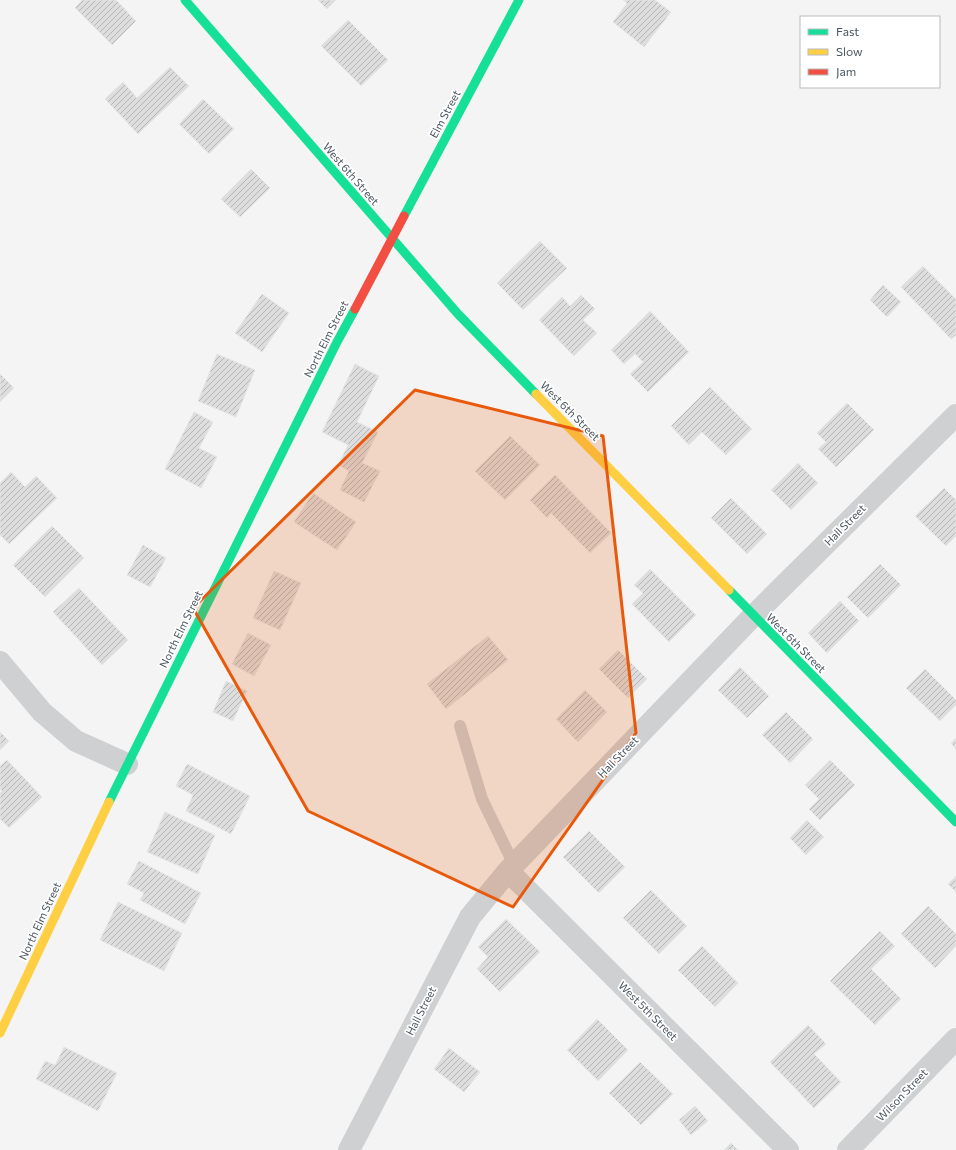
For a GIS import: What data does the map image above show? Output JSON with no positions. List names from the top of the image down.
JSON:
{
  "streets": {
    "street": [
      "Elm Street",
      "West 6th Street",
      "North Elm Street",
      "Hall Street",
      "West 5th Street",
      "Wilson Street"
    ]
  },
  "crossings": [
    ["Elm Street", "West 6th Street"],
    ["Elm Street", "North Elm Street"],
    ["West 6th Street", "North Elm Street"],
    ["West 6th Street", "Hall Street"],
    ["Hall Street", "West 5th Street"]
  ],
  "legend": ["Fast", "Slow", "Jam"]
}
